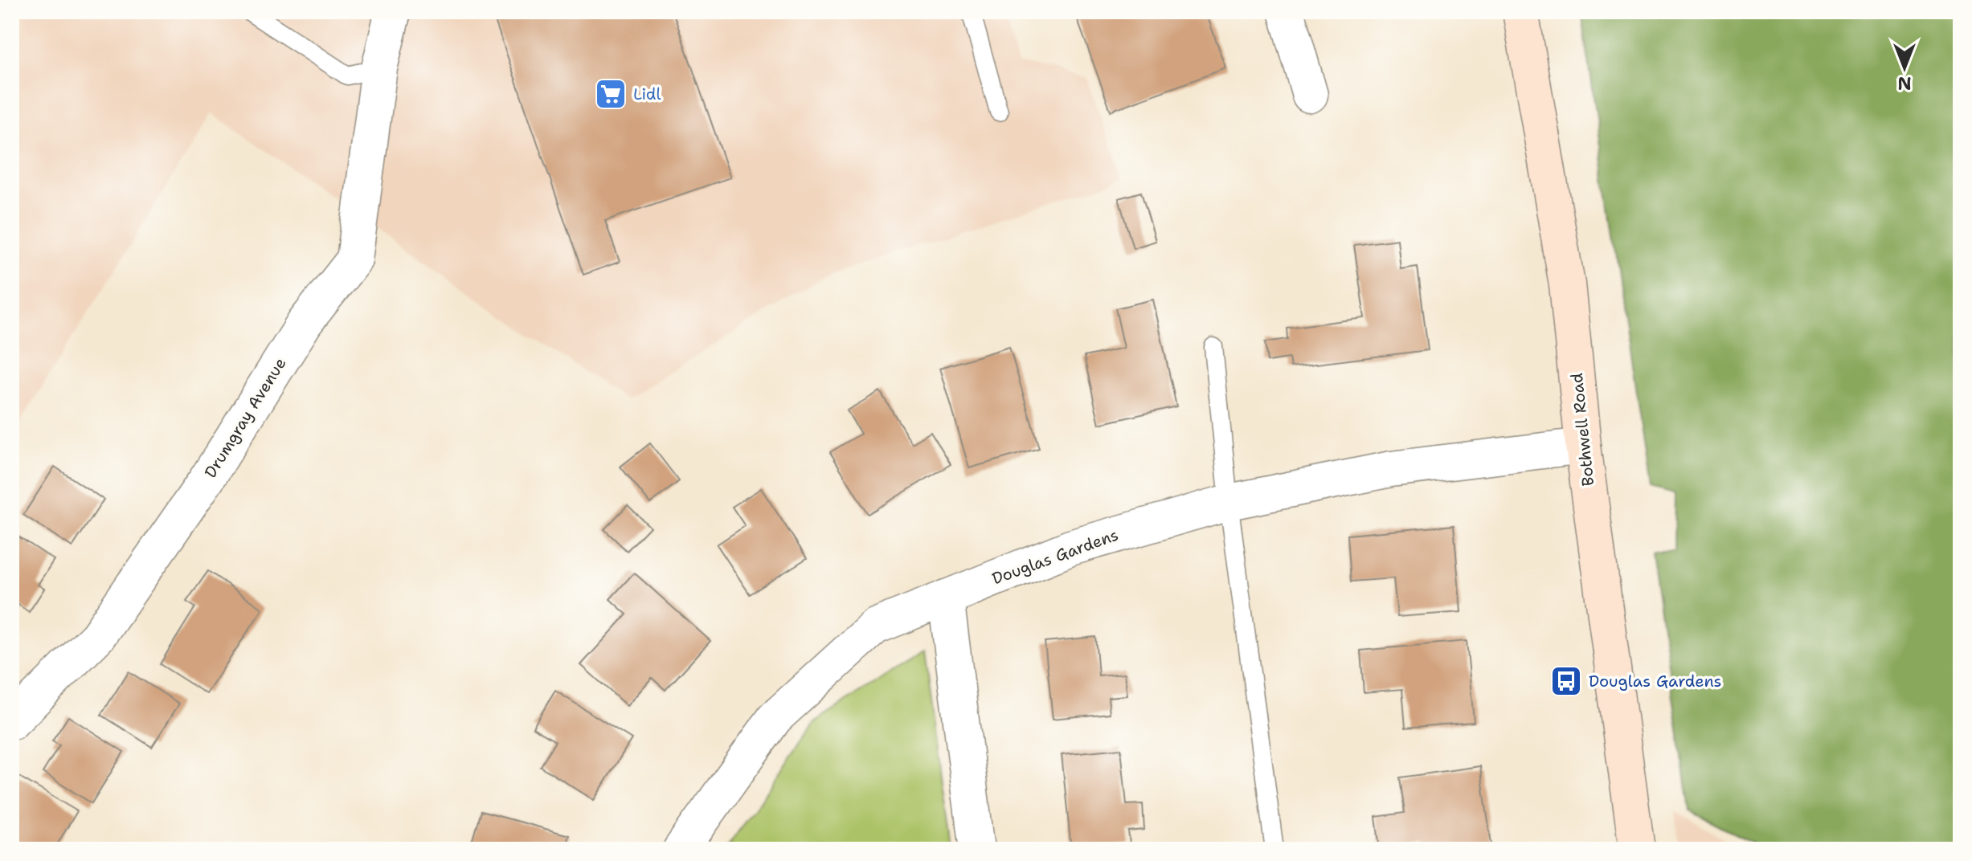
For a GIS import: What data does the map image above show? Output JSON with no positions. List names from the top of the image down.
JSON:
{
  "streets": {
    "main road": ["Bothwell Road"],
    "street": ["Drumgray Avenue", "Douglas Gardens"]
  },
  "crossings": [
    ["Bothwell Road", "Douglas Gardens"]
  ],
  "places": {
    "supermarket": ["Lidl"],
    "bus stop": ["Douglas Gardens"]
  },
  "north": "bottom"
}
